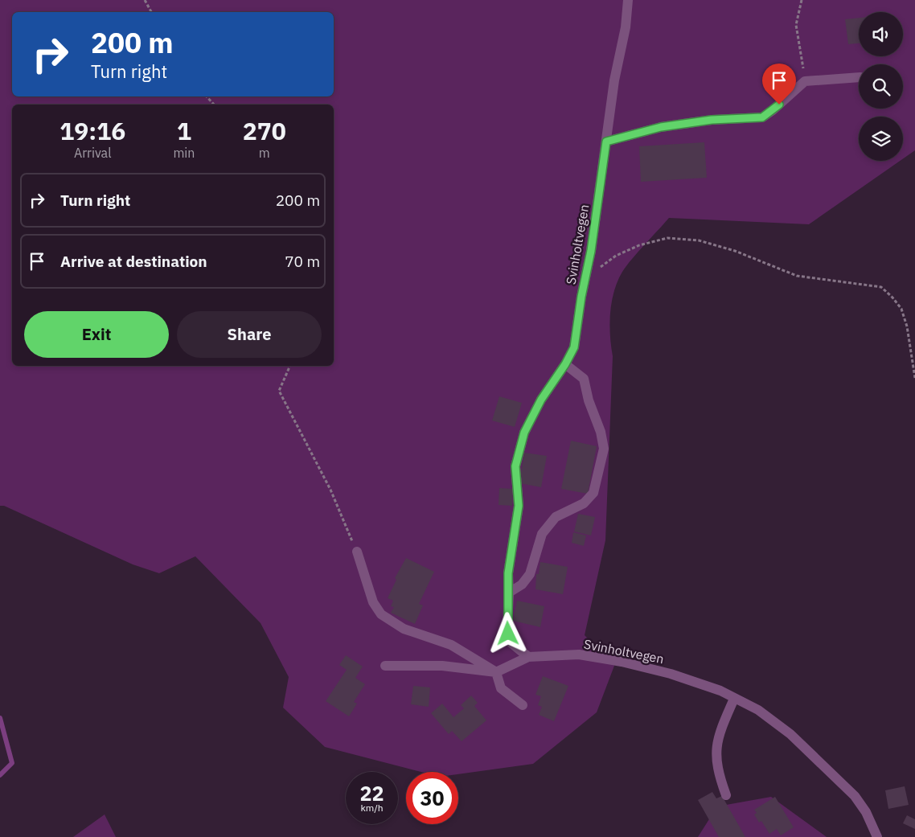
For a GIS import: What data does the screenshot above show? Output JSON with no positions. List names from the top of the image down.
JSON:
{
  "streets": {
    "street": ["Svinholtvegen"]
  },
  "page": {
    "turn": ["200 m", "Turn right"],
    "eta": [
      "19:16",
      "Arrival",
      "1",
      "min",
      "270",
      "m"
    ],
    "list": [
      {
        "name": "Turn right",
        "value": "200 m"
      },
      {
        "name": "Arrive at destination",
        "value": "70 m"
      }
    ],
    "buttons": ["Exit", "Share"],
    "speed": "22 km/h",
    "limit": "30"
  }
}
